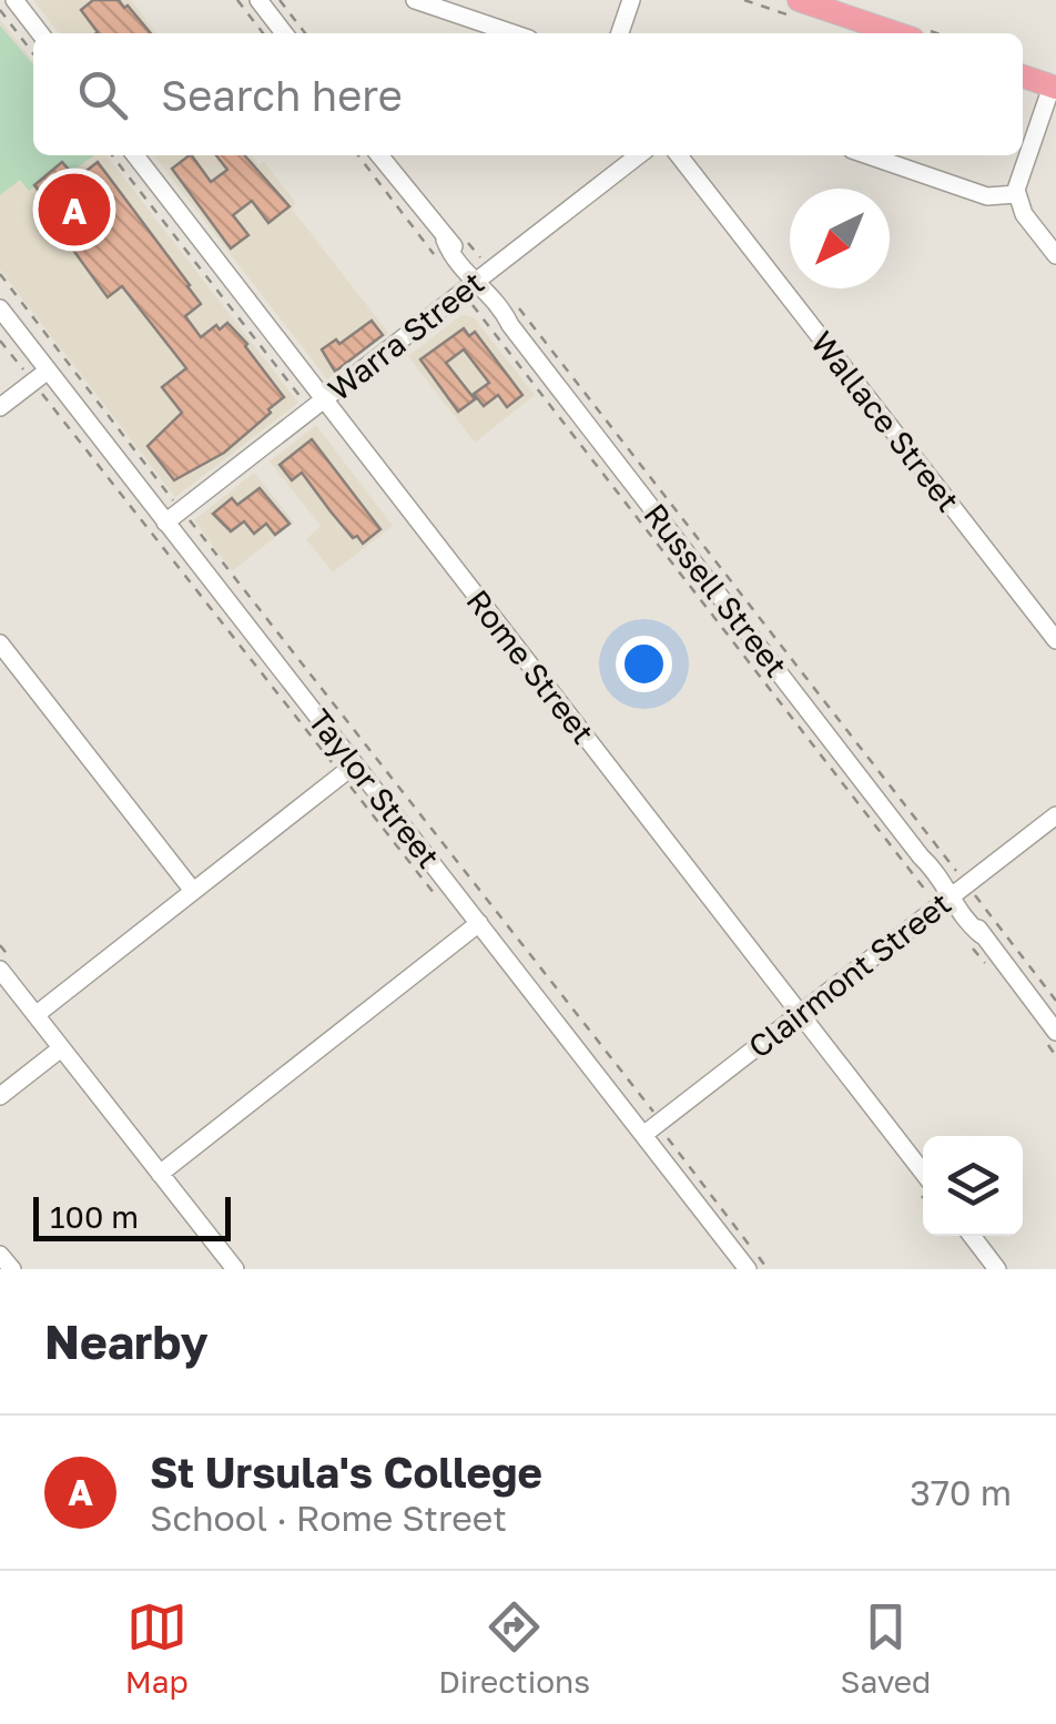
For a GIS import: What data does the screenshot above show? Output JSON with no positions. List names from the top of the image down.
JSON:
{
  "streets": {
    "street": [
      "Warra Street",
      "Wallace Street",
      "Russell Street",
      "Rome Street",
      "Taylor Street",
      "Clairmont Street"
    ]
  },
  "crossings": [
    ["Warra Street", "Russell Street"],
    ["Warra Street", "Rome Street"],
    ["Warra Street", "Taylor Street"],
    ["Russell Street", "Clairmont Street"],
    ["Rome Street", "Clairmont Street"],
    ["Taylor Street", "Clairmont Street"]
  ],
  "scale_bar": "100 m",
  "north": "bottom left",
  "page": {
    "search": "Search here",
    "pins": "A",
    "scale": "100 m",
    "heading": "Nearby",
    "list": [
      {
        "mark": "A",
        "name": "St Ursula's College",
        "note": "School · Rome Street",
        "value": "370 m"
      }
    ],
    "nav": ["Map", "Directions", "Saved"]
  }
}
